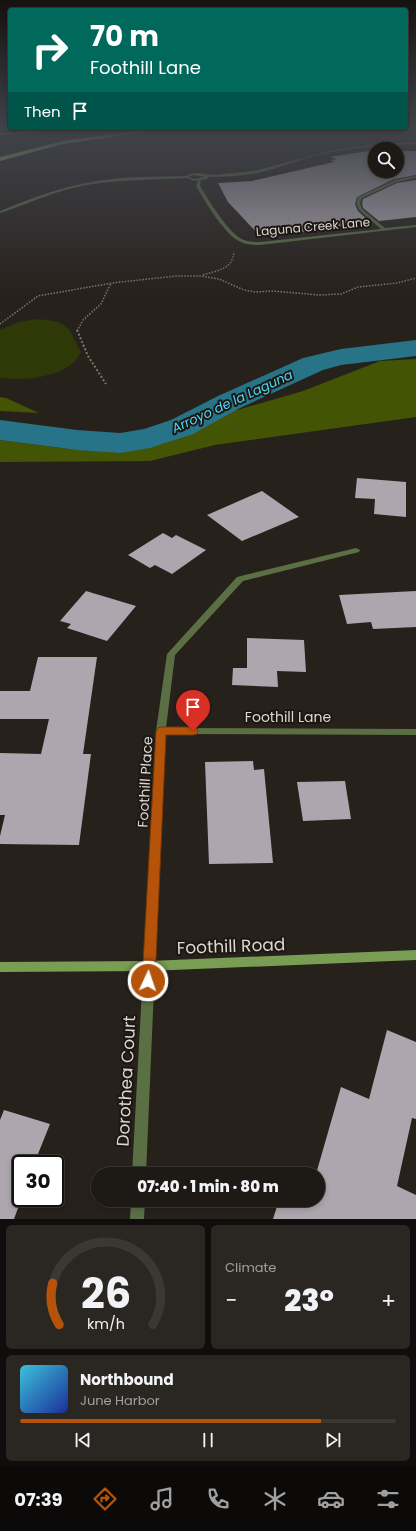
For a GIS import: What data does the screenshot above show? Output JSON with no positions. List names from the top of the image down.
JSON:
{
  "streets": {
    "main road": ["Foothill Road"],
    "street": [
      "Laguna Creek Lane",
      "Foothill Lane",
      "Foothill Place",
      "Dorothea Court"
    ]
  },
  "crossings": [
    ["Foothill Lane", "Foothill Place"],
    ["Foothill Place", "Foothill Road"],
    ["Foothill Place", "Dorothea Court"],
    ["Foothill Road", "Dorothea Court"]
  ],
  "water": ["Arroyo de la Laguna"],
  "page": {
    "turn": ["70 m", "Foothill Lane"],
    "then": "Then",
    "limit": "30",
    "trip": "07:40 · 1 min · 80 m",
    "tile": "Climate",
    "heat": ["−", "23°", "+"],
    "song": ["Northbound", "June Harbor"],
    "tabs": "07:39",
    "gauge": ["26", "km/h"]
  }
}
